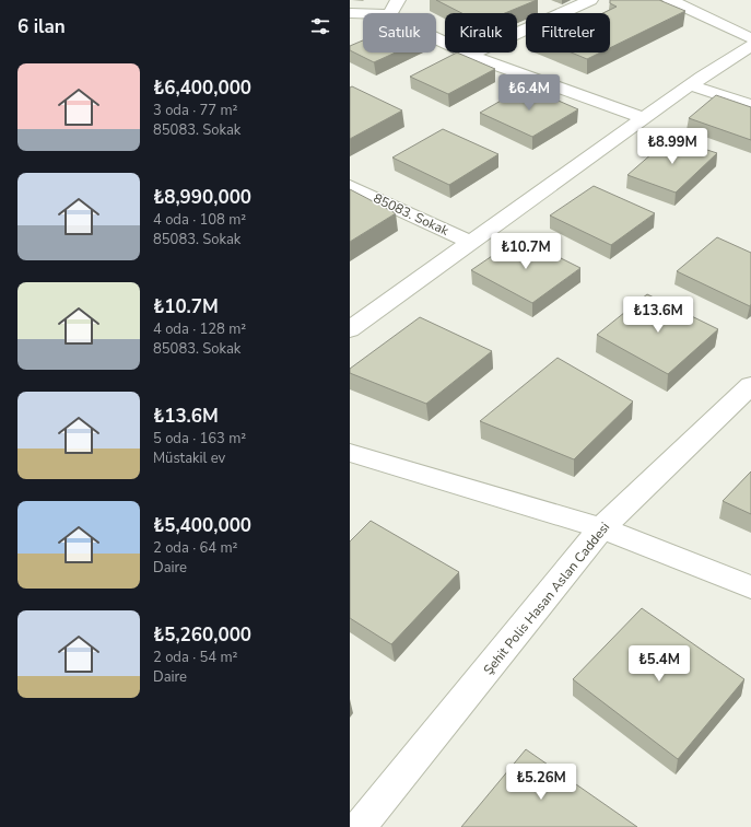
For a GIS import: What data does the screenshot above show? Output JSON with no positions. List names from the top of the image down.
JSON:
{
  "streets": {
    "street": ["85083. Sokak", "Şehit Polis Hasan Aslan Caddesi"]
  },
  "page": {
    "heading": "6 ilan",
    "chip": ["Satılık", "Kiralık", "Filtreler"],
    "list": [
      {
        "name": "₺6,400,000",
        "note": "3 oda · 77 m² · 85083. Sokak"
      },
      {
        "name": "₺8,990,000",
        "note": "4 oda · 108 m² · 85083. Sokak"
      },
      {
        "name": "₺10.7M",
        "note": "4 oda · 128 m² · 85083. Sokak"
      },
      {
        "name": "₺13.6M",
        "note": "5 oda · 163 m² · Müstakil ev"
      },
      {
        "name": "₺5,400,000",
        "note": "2 oda · 64 m² · Daire"
      },
      {
        "name": "₺5,260,000",
        "note": "2 oda · 54 m² · Daire"
      }
    ],
    "price": [
      "₺6.4M",
      "₺8.99M",
      "₺10.7M",
      "₺13.6M",
      "₺5.4M",
      "₺5.26M"
    ]
  }
}
